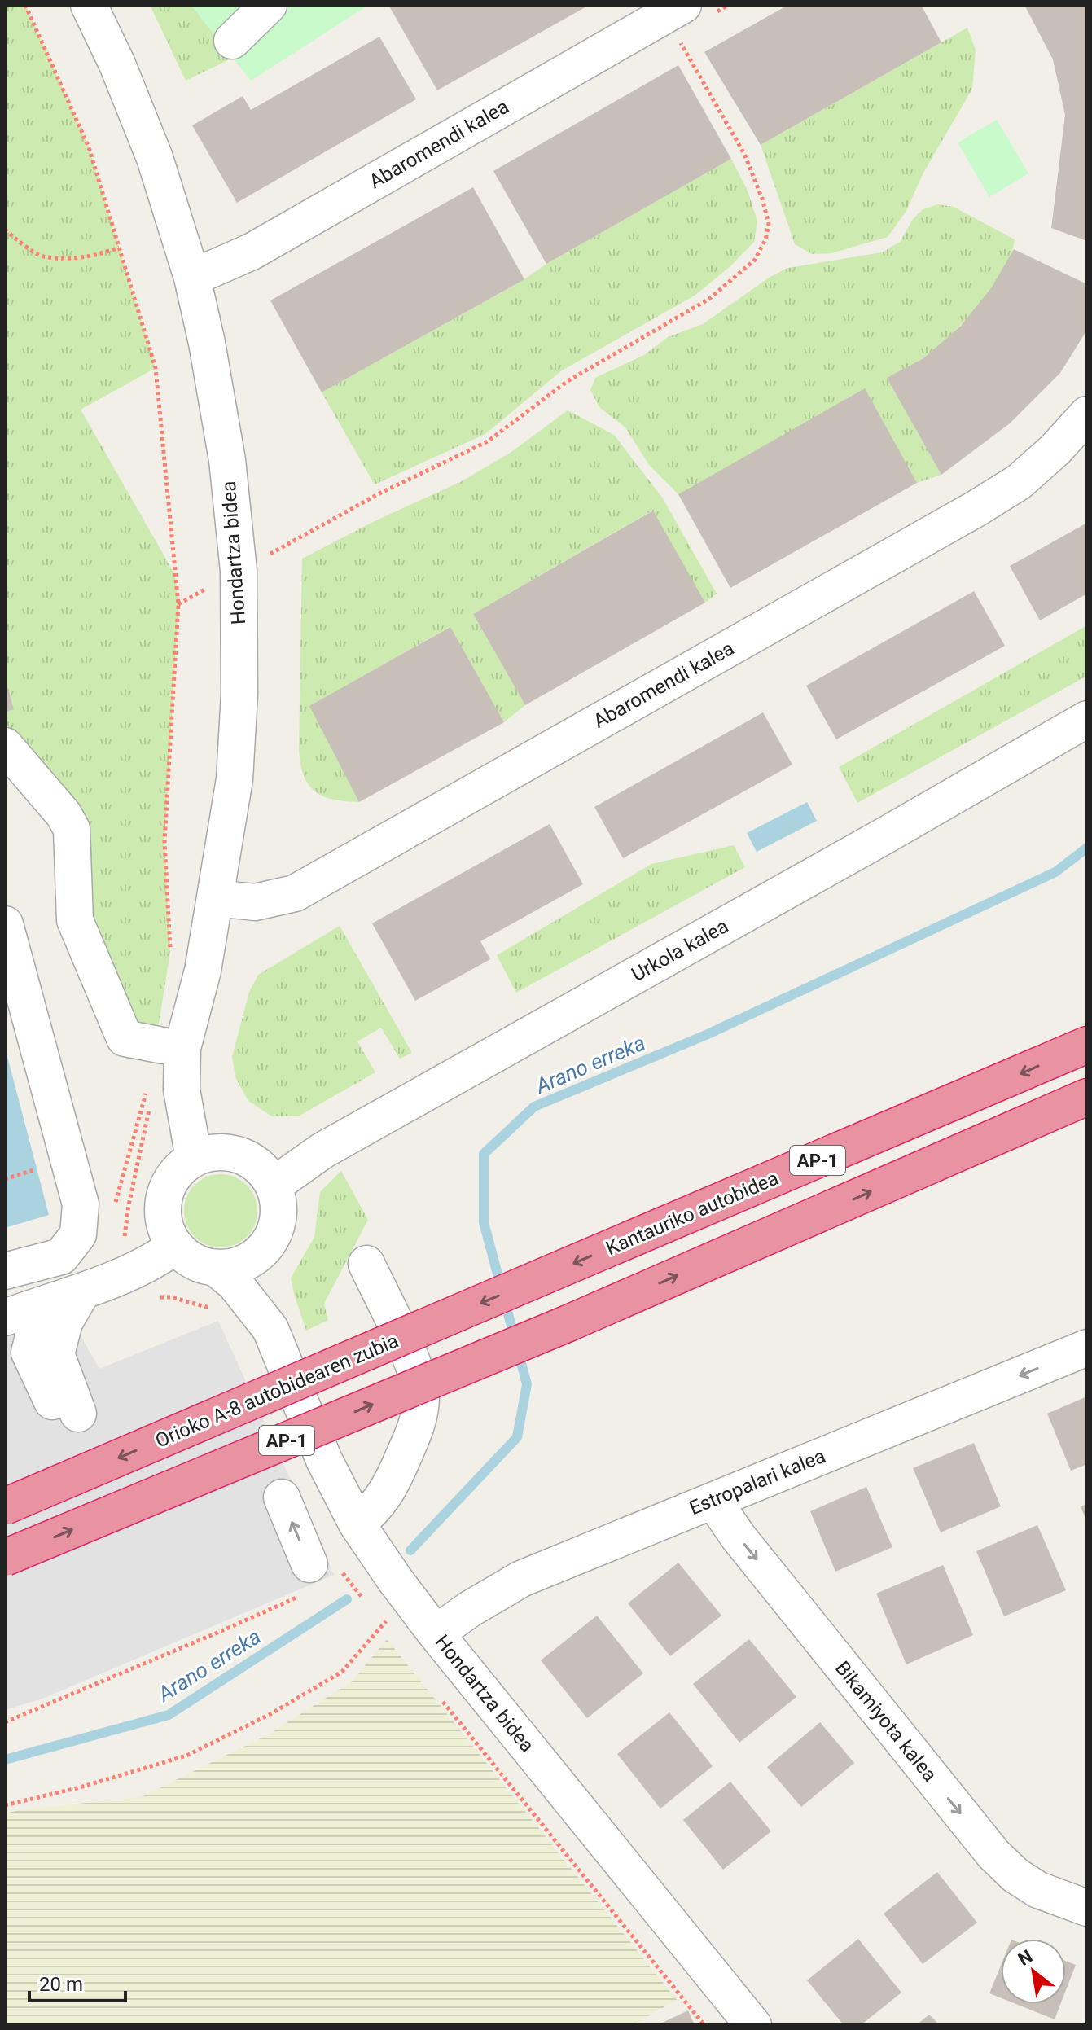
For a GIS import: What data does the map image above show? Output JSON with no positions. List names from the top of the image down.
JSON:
{
  "streets": {
    "highway": ["AP-1", "Kantauriko autobidea", "Orioko A-8 autobidearen zubia"],
    "street": [
      "Abaromendi kalea",
      "Hondartza bidea",
      "Urkola kalea",
      "Estropalari kalea",
      "Bikamiyota kalea"
    ]
  },
  "crossings": [
    ["Abaromendi kalea", "Hondartza bidea"],
    ["Hondartza bidea", "Urkola kalea"],
    ["Hondartza bidea", "Estropalari kalea"],
    ["Kantauriko autobidea", "Orioko A-8 autobidearen zubia"],
    ["Estropalari kalea", "Bikamiyota kalea"]
  ],
  "one_way": ["Estropalari kalea", "Bikamiyota kalea"],
  "water": ["Arano erreka"],
  "scale_bar": "20 m",
  "north": "top left"
}
